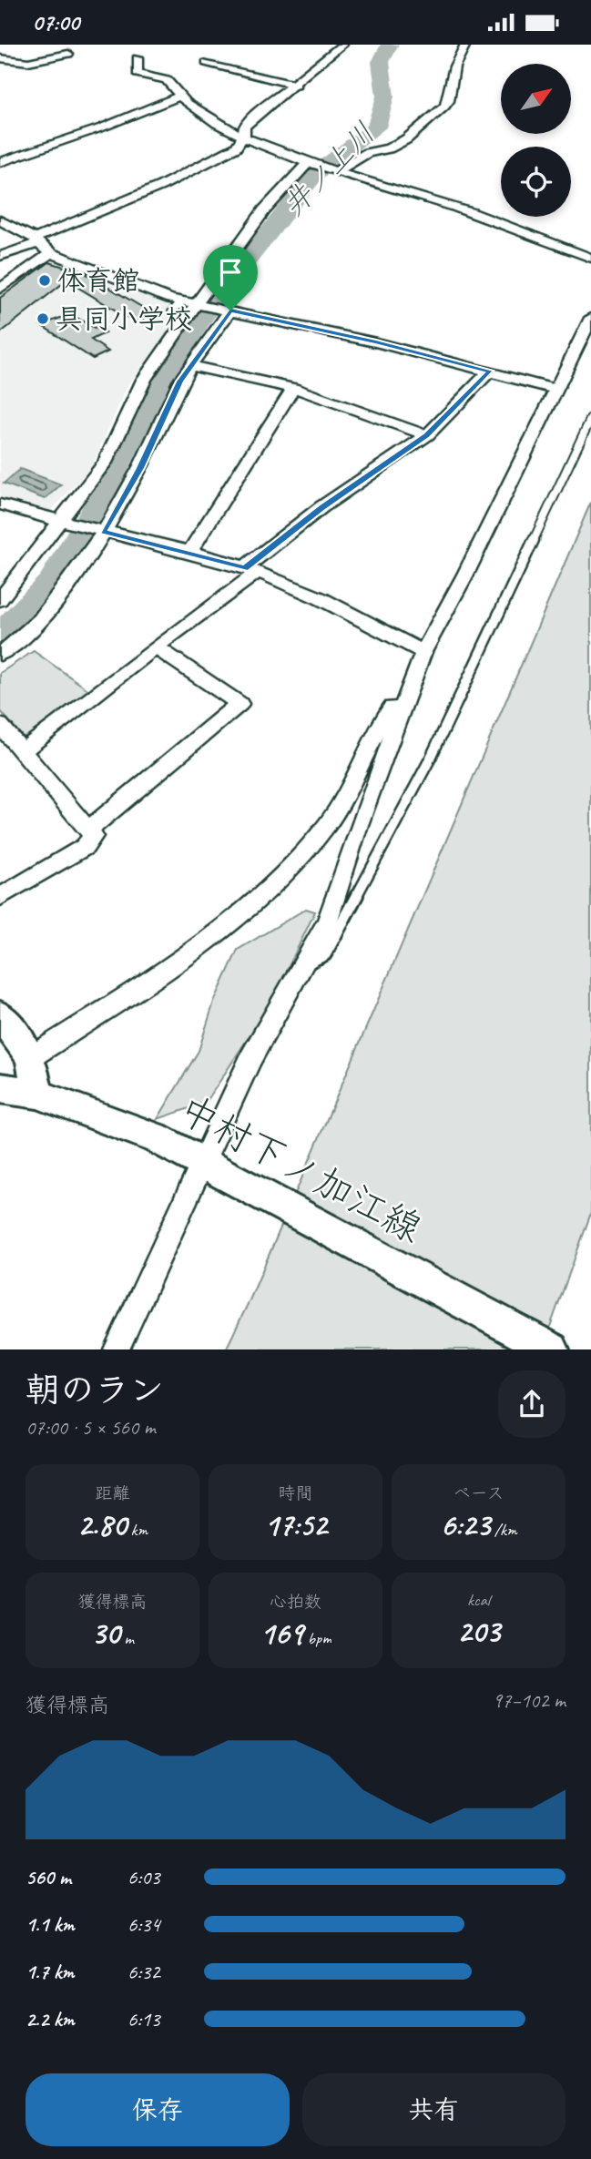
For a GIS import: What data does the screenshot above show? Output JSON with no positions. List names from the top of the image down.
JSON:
{
  "streets": {
    "main road": ["中村下ノ加江線"]
  },
  "water": ["井ノ上川"],
  "places": ["体育館", "具同小学校"],
  "north": "top right",
  "page": {
    "status": "07:00",
    "heading": ["朝のラン", "07:00 · 5 × 560 m"],
    "stats": [
      ["距離", "2.80 km"],
      ["時間", "17:52"],
      ["ペース", "6:23 /km"],
      ["獲得標高", "30 m"],
      ["心拍数", "169 bpm"],
      ["kcal", "203"]
    ],
    "chart": ["獲得標高", "97–102 m"],
    "list": [
      {
        "name": "560 m",
        "note": "6:03"
      },
      {
        "name": "1.1 km",
        "note": "6:34"
      },
      {
        "name": "1.7 km",
        "note": "6:32"
      },
      {
        "name": "2.2 km",
        "note": "6:13"
      }
    ],
    "buttons": ["保存", "共有"]
  }
}
